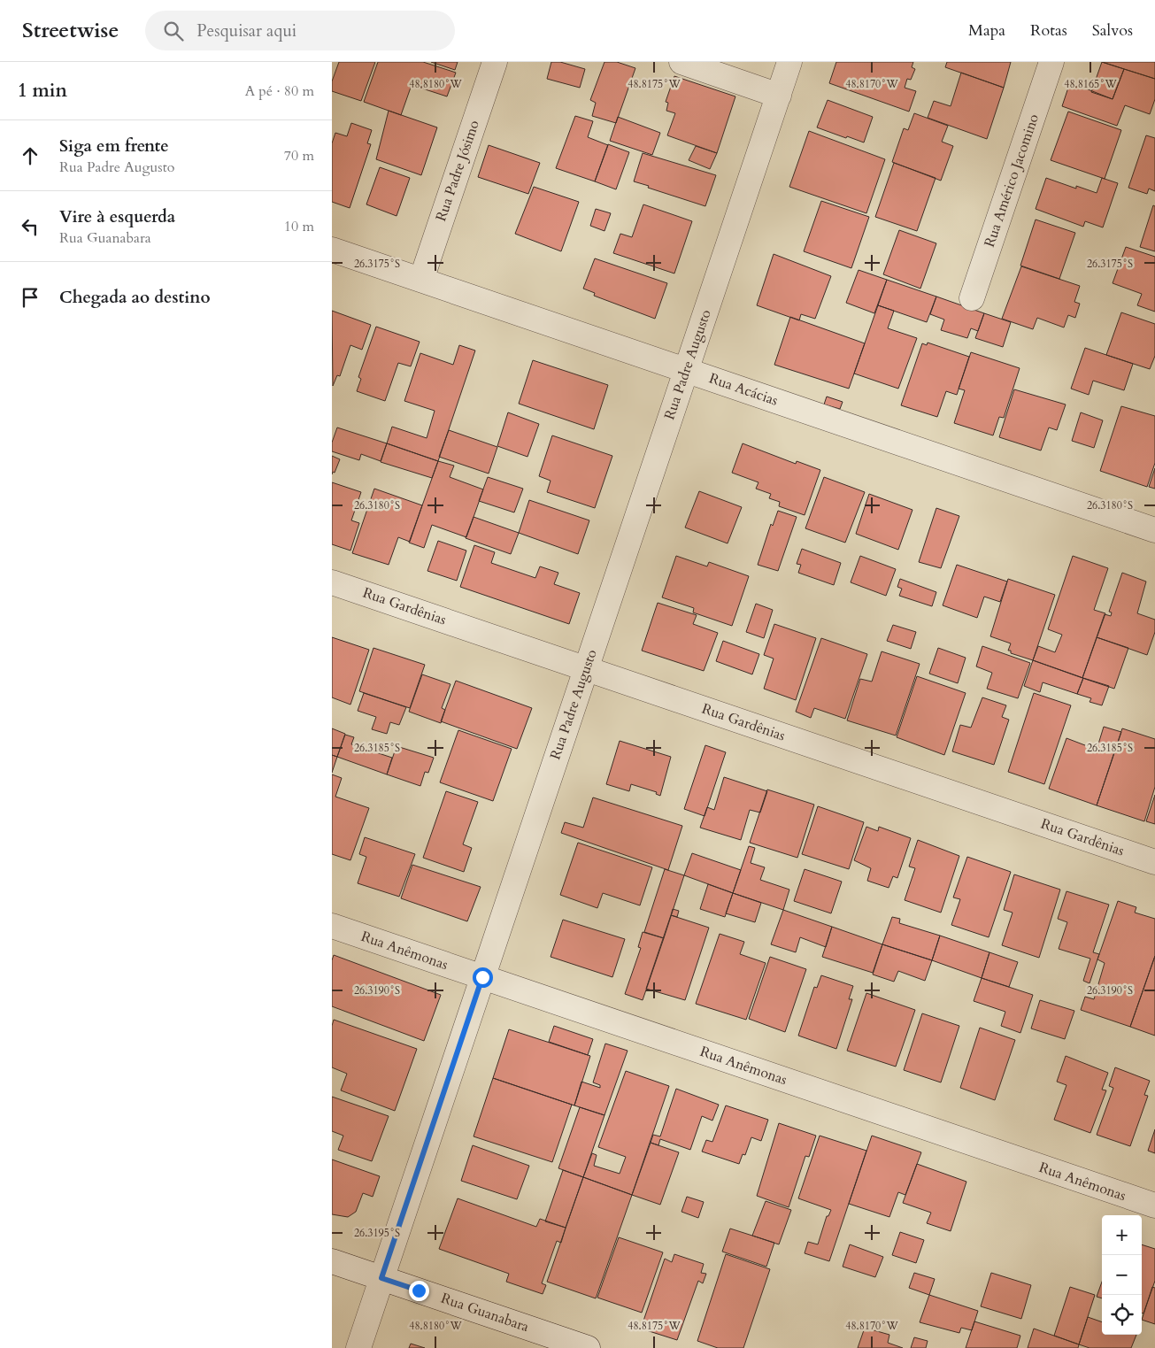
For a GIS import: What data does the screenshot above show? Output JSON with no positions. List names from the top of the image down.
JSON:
{
  "streets": {
    "street": [
      "Rua Padre Jósimo",
      "Rua Américo Jacomino",
      "Rua Padre Augusto",
      "Rua Acácias",
      "Rua Gardênias",
      "Rua Anêmonas",
      "Rua Guanabara"
    ]
  },
  "crossings": [
    ["Rua Padre Jósimo", "Rua Acácias"],
    ["Rua Padre Augusto", "Rua Acácias"],
    ["Rua Padre Augusto", "Rua Gardênias"],
    ["Rua Padre Augusto", "Rua Anêmonas"],
    ["Rua Padre Augusto", "Rua Guanabara"]
  ],
  "page": {
    "header": "Streetwise",
    "search": "Pesquisar aqui",
    "nav": ["Mapa", "Rotas", "Salvos"],
    "heading": ["1 min", "A pé · 80 m"],
    "list": [
      ["Siga em frente", "Rua Padre Augusto", "70 m"],
      ["Vire à esquerda", "Rua Guanabara", "10 m"],
      "Chegada ao destino"
    ],
    "map_buttons": ["+", "−"]
  },
  "coordinates": [
    "48.8180°W",
    "48.8175°W",
    "48.8170°W",
    "48.8165°W",
    "26.3175°S",
    "26.3180°S",
    "26.3185°S",
    "26.3190°S",
    "26.3195°S"
  ]
}
